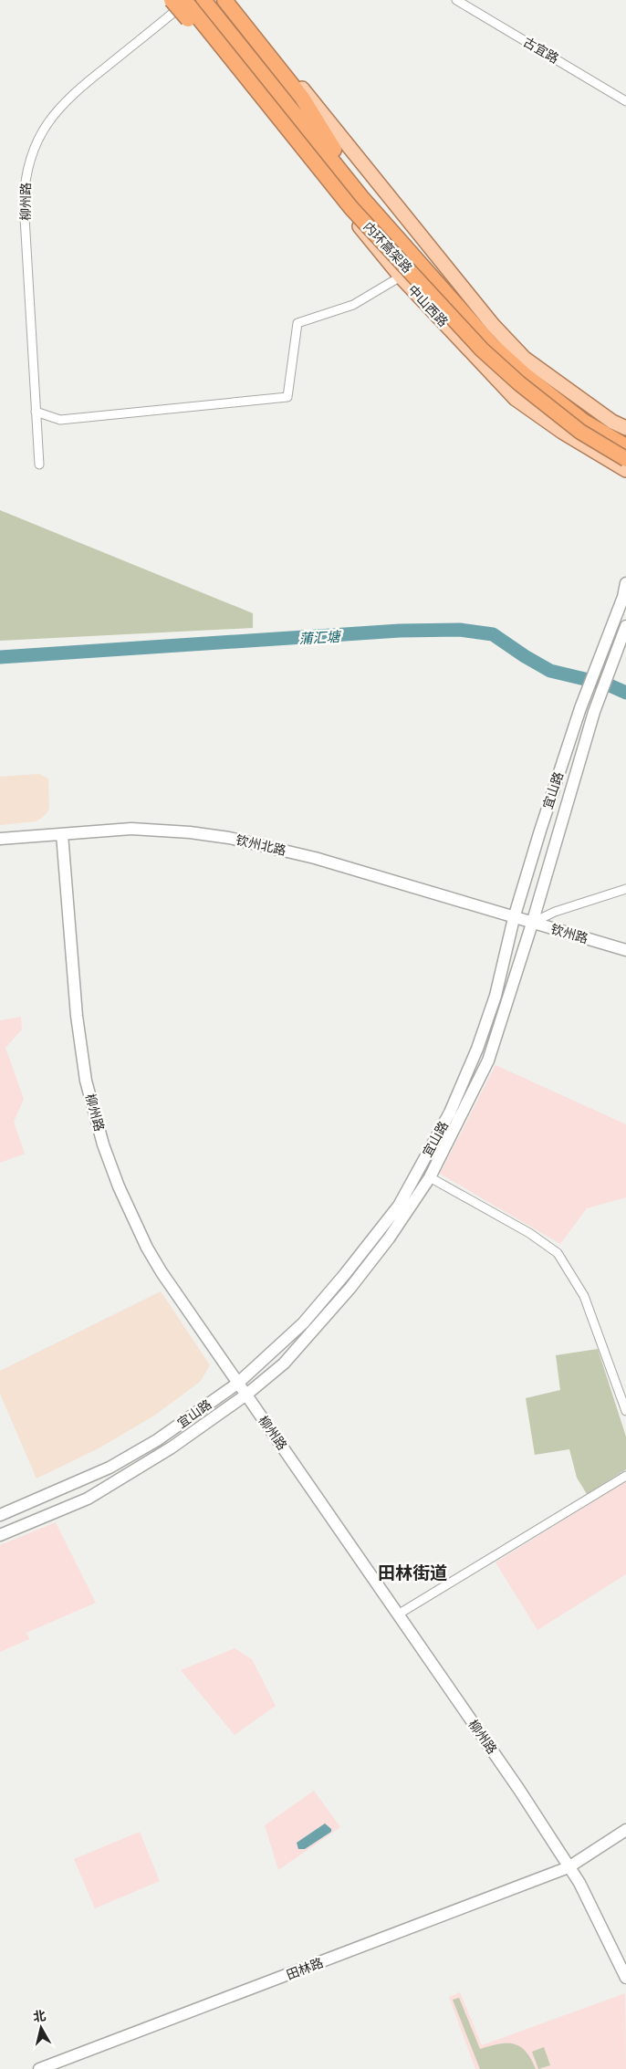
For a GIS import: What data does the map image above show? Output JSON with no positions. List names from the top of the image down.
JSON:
{
  "streets": {
    "highway": ["内环高架路"],
    "main road": ["中山西路"],
    "street": [
      "古宜路",
      "柳州路",
      "宜山路",
      "钦州北路",
      "钦州路",
      "田林路"
    ]
  },
  "crossings": [
    ["柳州路", "内环高架路"],
    ["柳州路", "中山西路"],
    ["柳州路", "宜山路"],
    ["柳州路", "钦州北路"],
    ["柳州路", "田林路"],
    ["内环高架路", "中山西路"],
    ["宜山路", "钦州北路"],
    ["宜山路", "钦州路"],
    ["钦州北路", "钦州路"]
  ],
  "districts": ["田林街道"],
  "water": ["蒲汇塘"],
  "north": "top"
}
